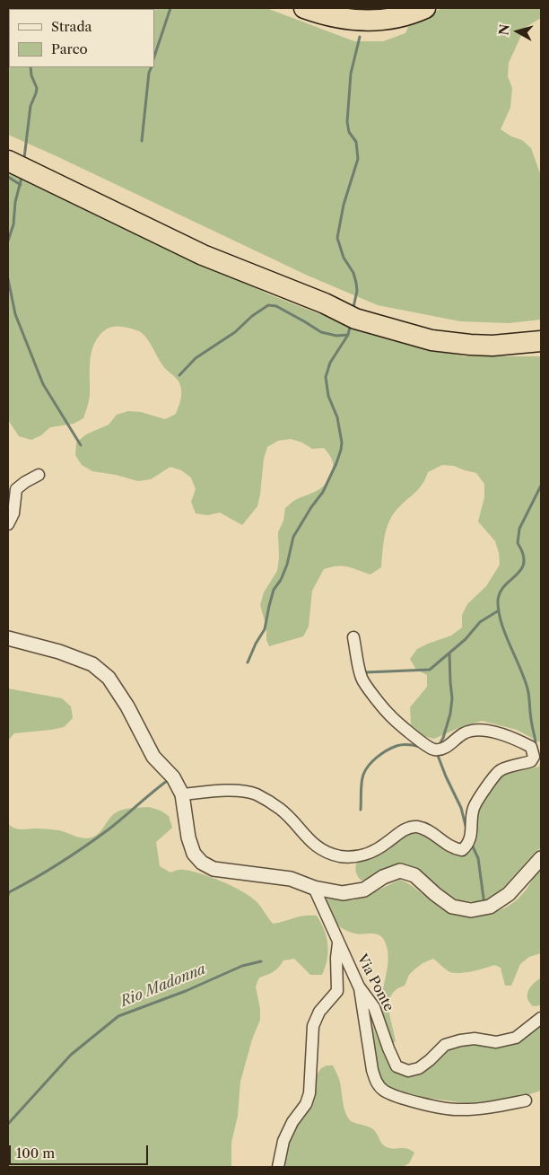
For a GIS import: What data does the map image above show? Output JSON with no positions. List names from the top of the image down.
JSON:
{
  "streets": {
    "street": ["Via Ponte"]
  },
  "water": ["Rio Madonna"],
  "legend": ["Strada", "Parco"],
  "scale_bar": "100 m",
  "north": "left"
}
